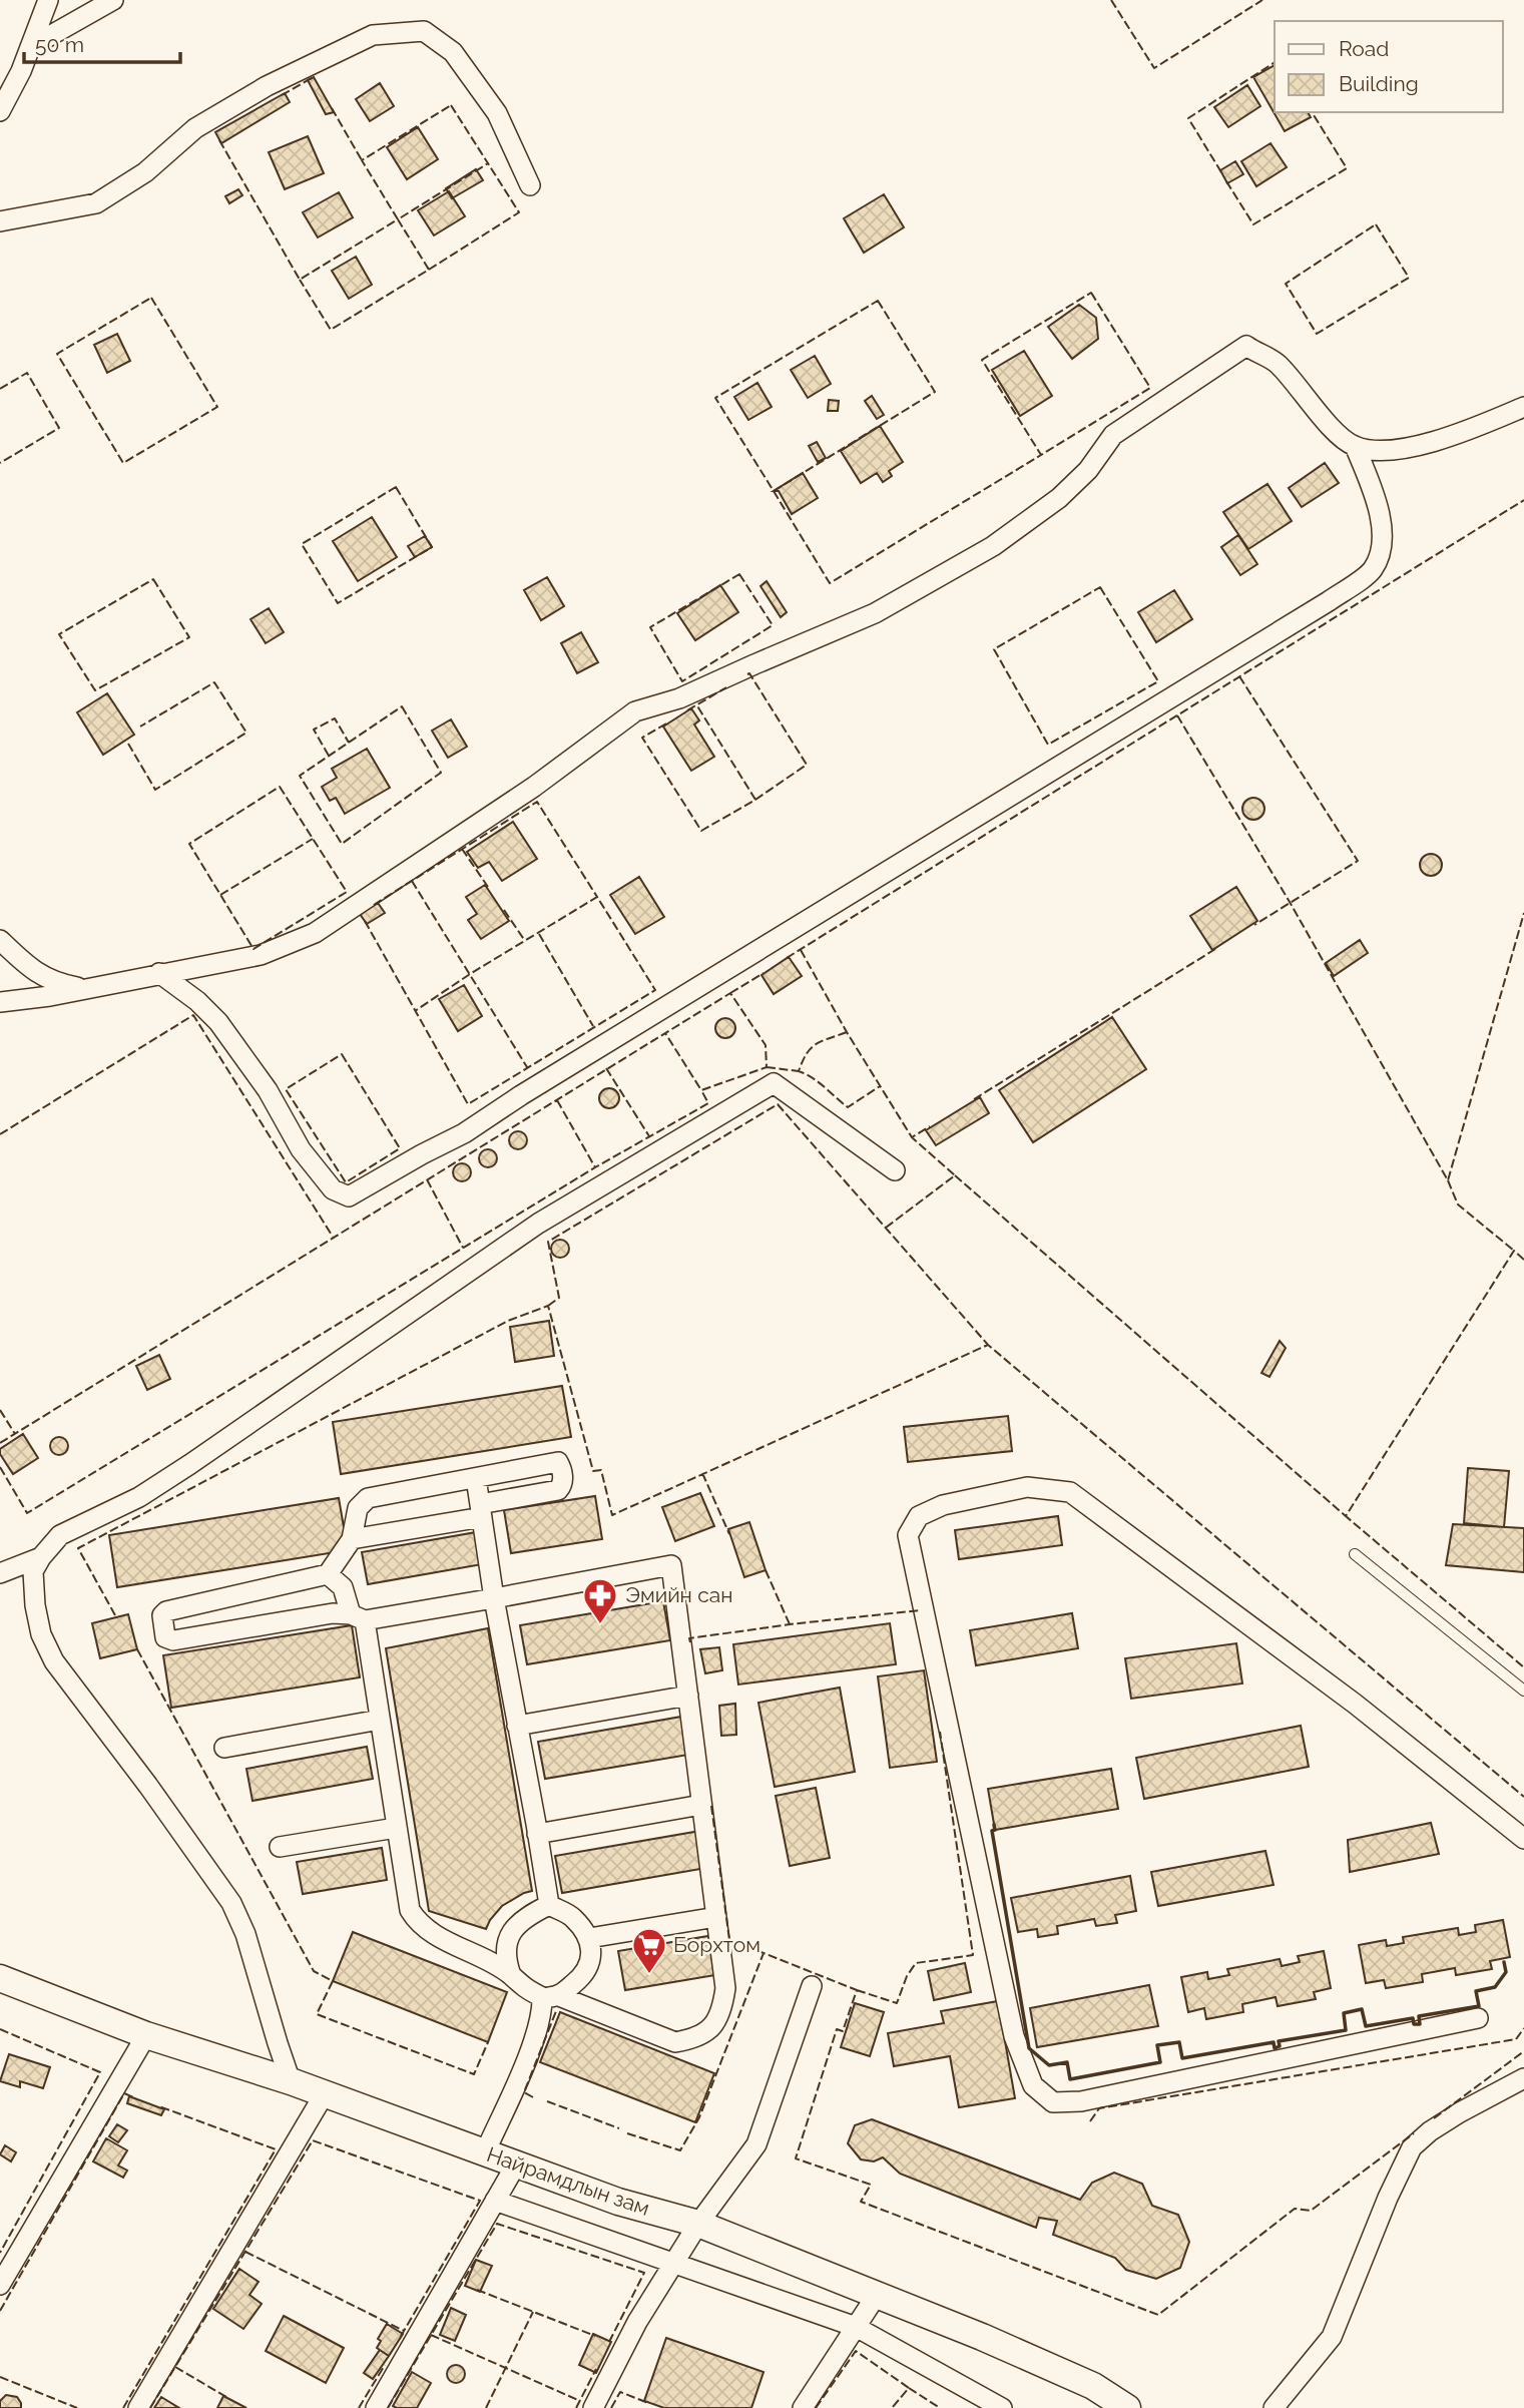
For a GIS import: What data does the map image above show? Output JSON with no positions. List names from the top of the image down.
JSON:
{
  "streets": {
    "main road": ["Найрамдлын зам"]
  },
  "places": {
    "pharmacy": ["Эмийн сан"],
    "supermarket": ["Борхтом"]
  },
  "legend": ["Road", "Building"],
  "scale_bar": "50 m"
}
